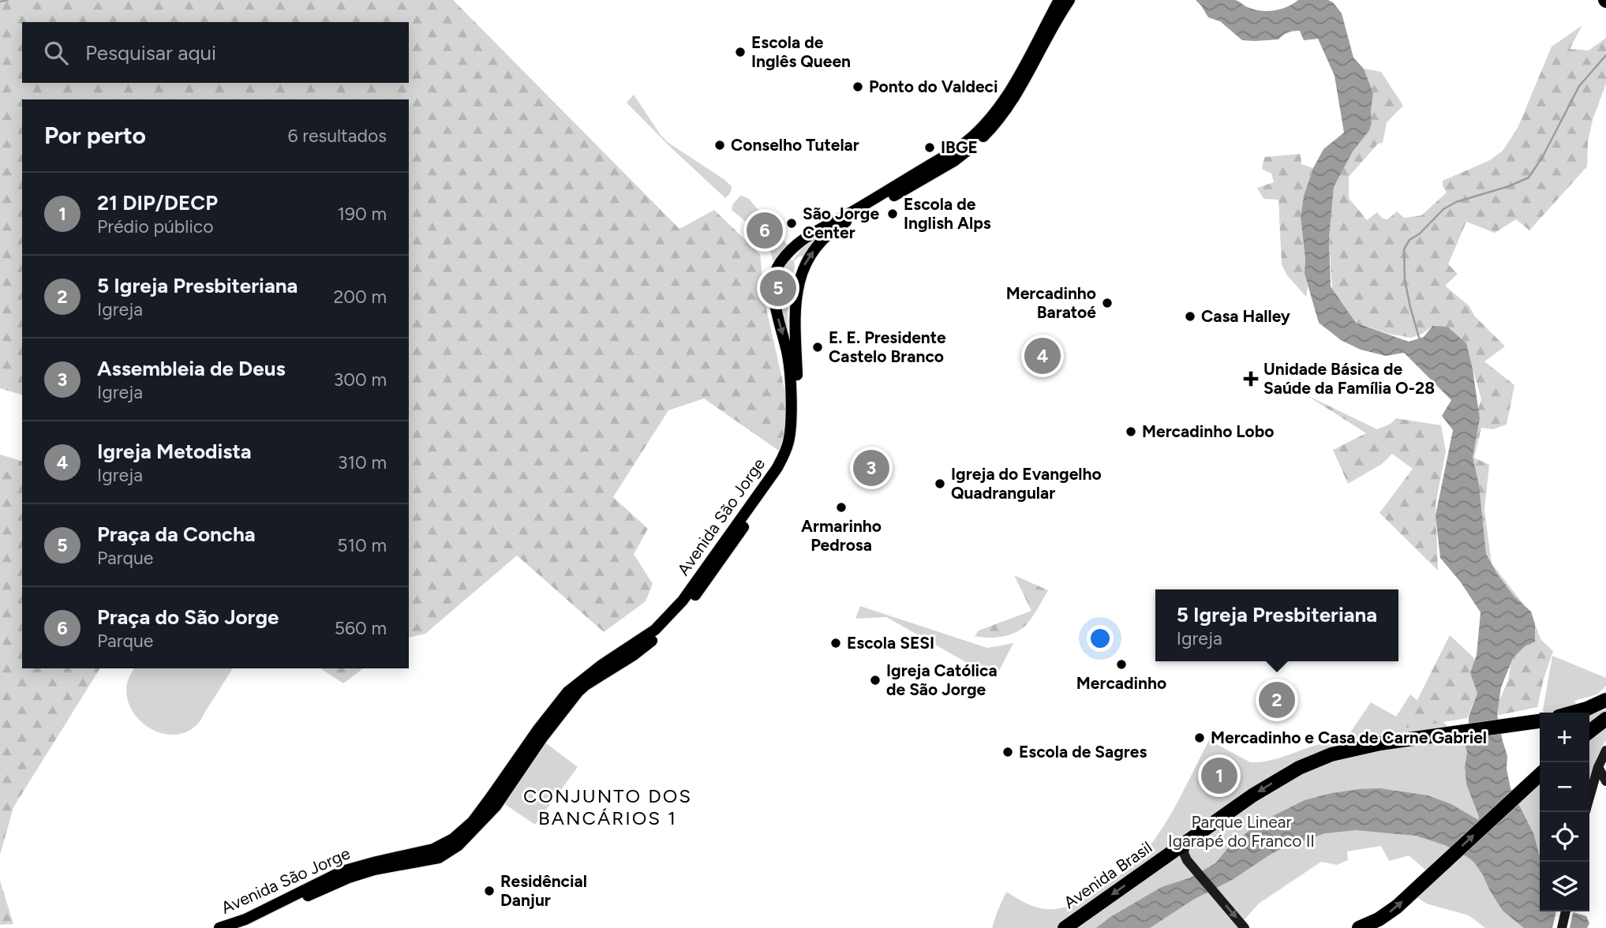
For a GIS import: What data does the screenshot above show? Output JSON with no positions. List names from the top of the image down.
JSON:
{
  "streets": {
    "highway": ["Avenida Brasil"],
    "main road": ["Avenida São Jorge"]
  },
  "one_way": ["Avenida Brasil"],
  "districts": ["CONJUNTO DOS BANCÁRIOS 1"],
  "parks": ["Parque Linear Igarapé do Franco II"],
  "places": {
    "other": [
      "Escola de Inglês Queen",
      "Ponto do Valdeci",
      "Conselho Tutelar",
      "IBGE",
      "Escola de Inglish Alps",
      "São Jorge Center",
      "Mercadinho Baratoé",
      "Casa Halley",
      "E. E. Presidente Castelo Branco",
      "Mercadinho Lobo",
      "Igreja do Evangelho Quadrangular",
      "Armarinho Pedrosa",
      "Escola SESI",
      "Mercadinho",
      "Igreja Católica de São Jorge",
      "Mercadinho e Casa de Carne Gabriel",
      "Escola de Sagres",
      "Residêncial Danjur"
    ],
    "health": ["Unidade Básica de Saúde da Família O-28"]
  },
  "page": {
    "search": "Pesquisar aqui",
    "heading": ["Por perto", "6 resultados"],
    "list": [
      {
        "mark": "1",
        "name": "21 DIP/DECP",
        "note": "Prédio público",
        "value": "190 m"
      },
      {
        "mark": "2",
        "name": "5 Igreja Presbiteriana",
        "note": "Igreja",
        "value": "200 m"
      },
      {
        "mark": "3",
        "name": "Assembleia de Deus",
        "note": "Igreja",
        "value": "300 m"
      },
      {
        "mark": "4",
        "name": "Igreja Metodista",
        "note": "Igreja",
        "value": "310 m"
      },
      {
        "mark": "5",
        "name": "Praça da Concha",
        "note": "Parque",
        "value": "510 m"
      },
      {
        "mark": "6",
        "name": "Praça do São Jorge",
        "note": "Parque",
        "value": "560 m"
      }
    ],
    "pins": [
      "6",
      "5",
      "4",
      "3",
      "2",
      "1"
    ],
    "popup": ["5 Igreja Presbiteriana", "Igreja"],
    "map_buttons": ["+", "−"]
  }
}
